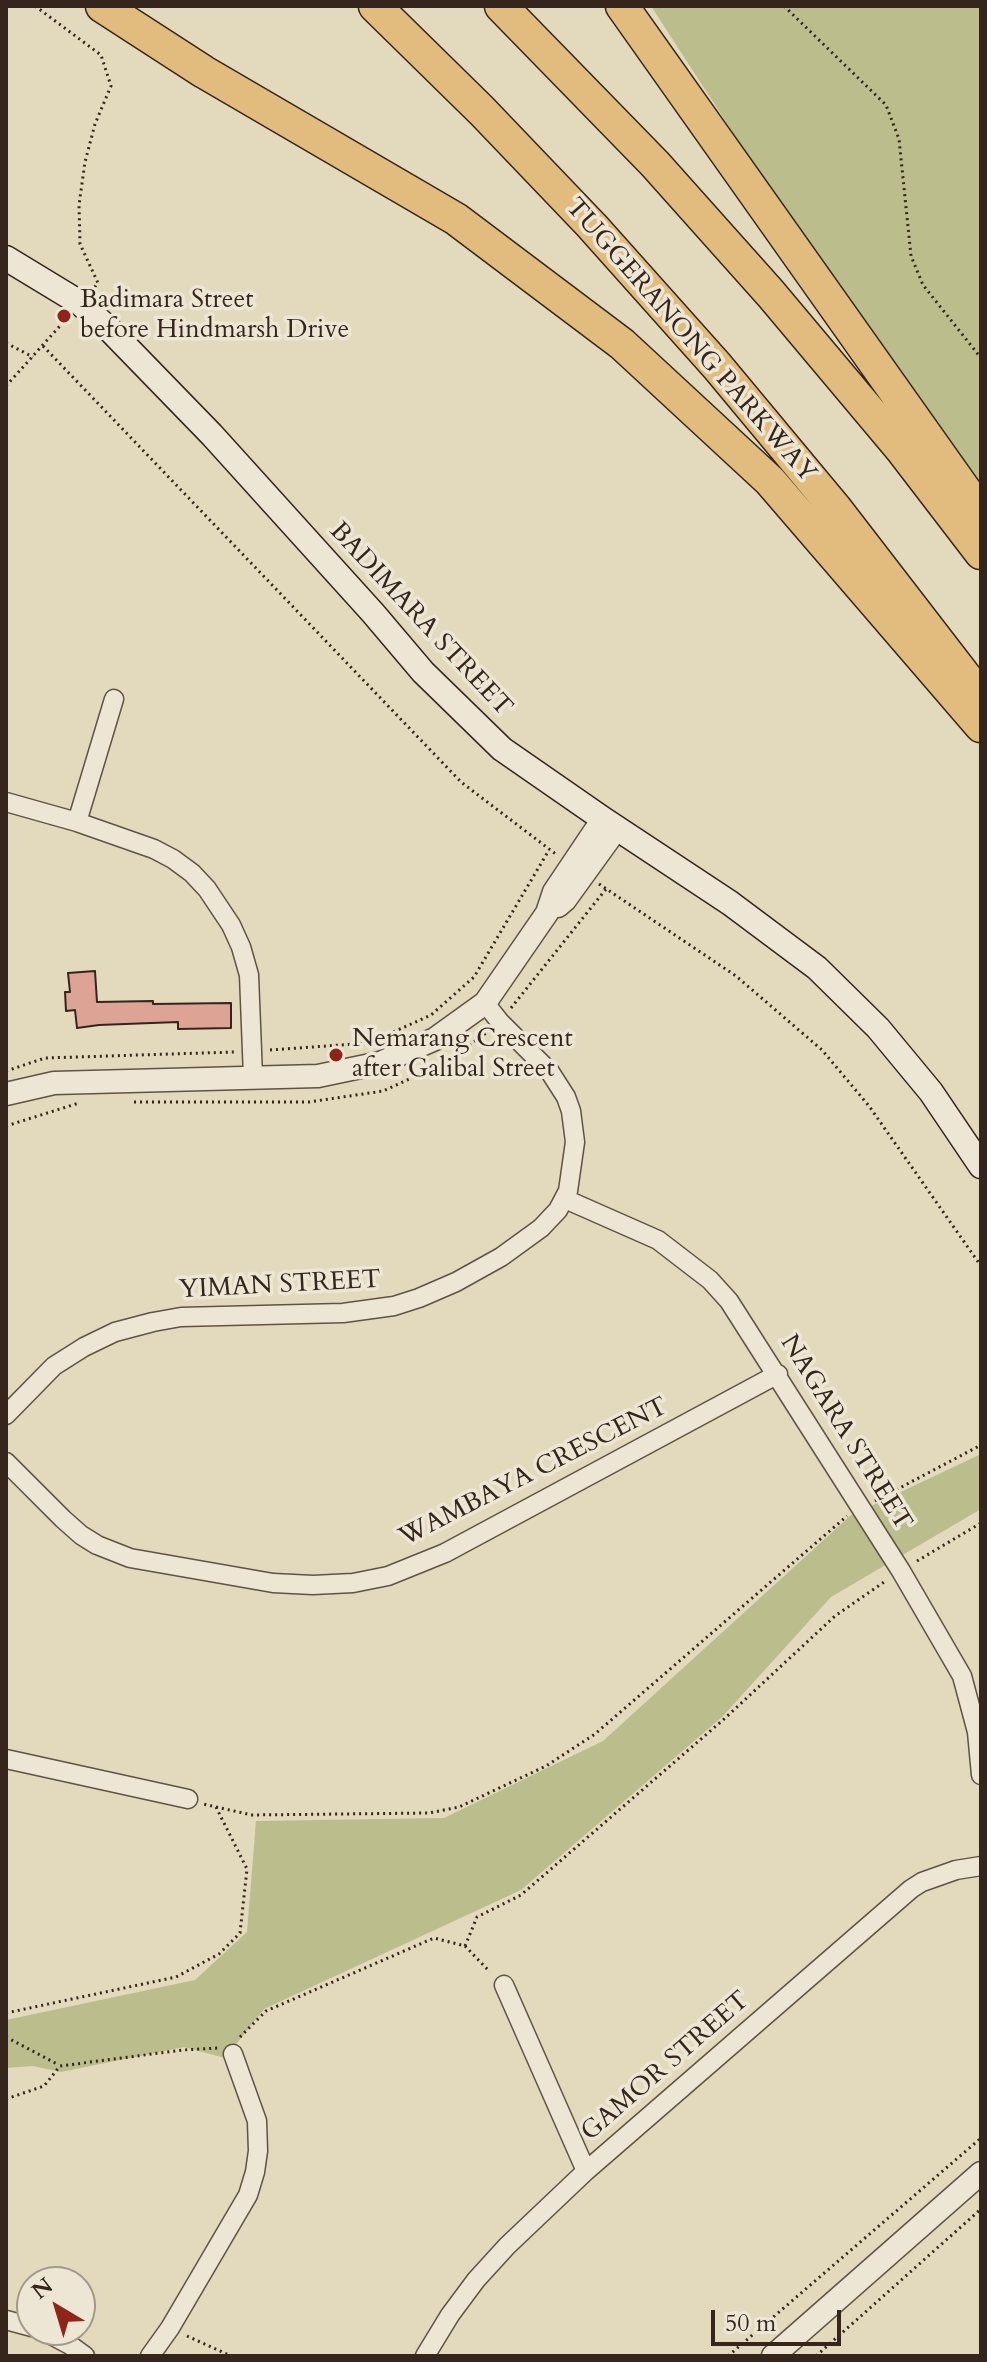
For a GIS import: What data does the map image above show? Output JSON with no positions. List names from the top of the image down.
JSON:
{
  "streets": {
    "highway": ["TUGGERANONG PARKWAY"],
    "main road": ["BADIMARA STREET"],
    "street": [
      "YIMAN STREET",
      "NAGARA STREET",
      "WAMBAYA CRESCENT",
      "GAMOR STREET"
    ]
  },
  "crossings": [
    ["YIMAN STREET", "NAGARA STREET"],
    ["NAGARA STREET", "WAMBAYA CRESCENT"]
  ],
  "places": ["Badimara Street before Hindmarsh Drive", "Nemarang Crescent after Galibal Street"],
  "scale_bar": "50 m",
  "north": "top left"
}
